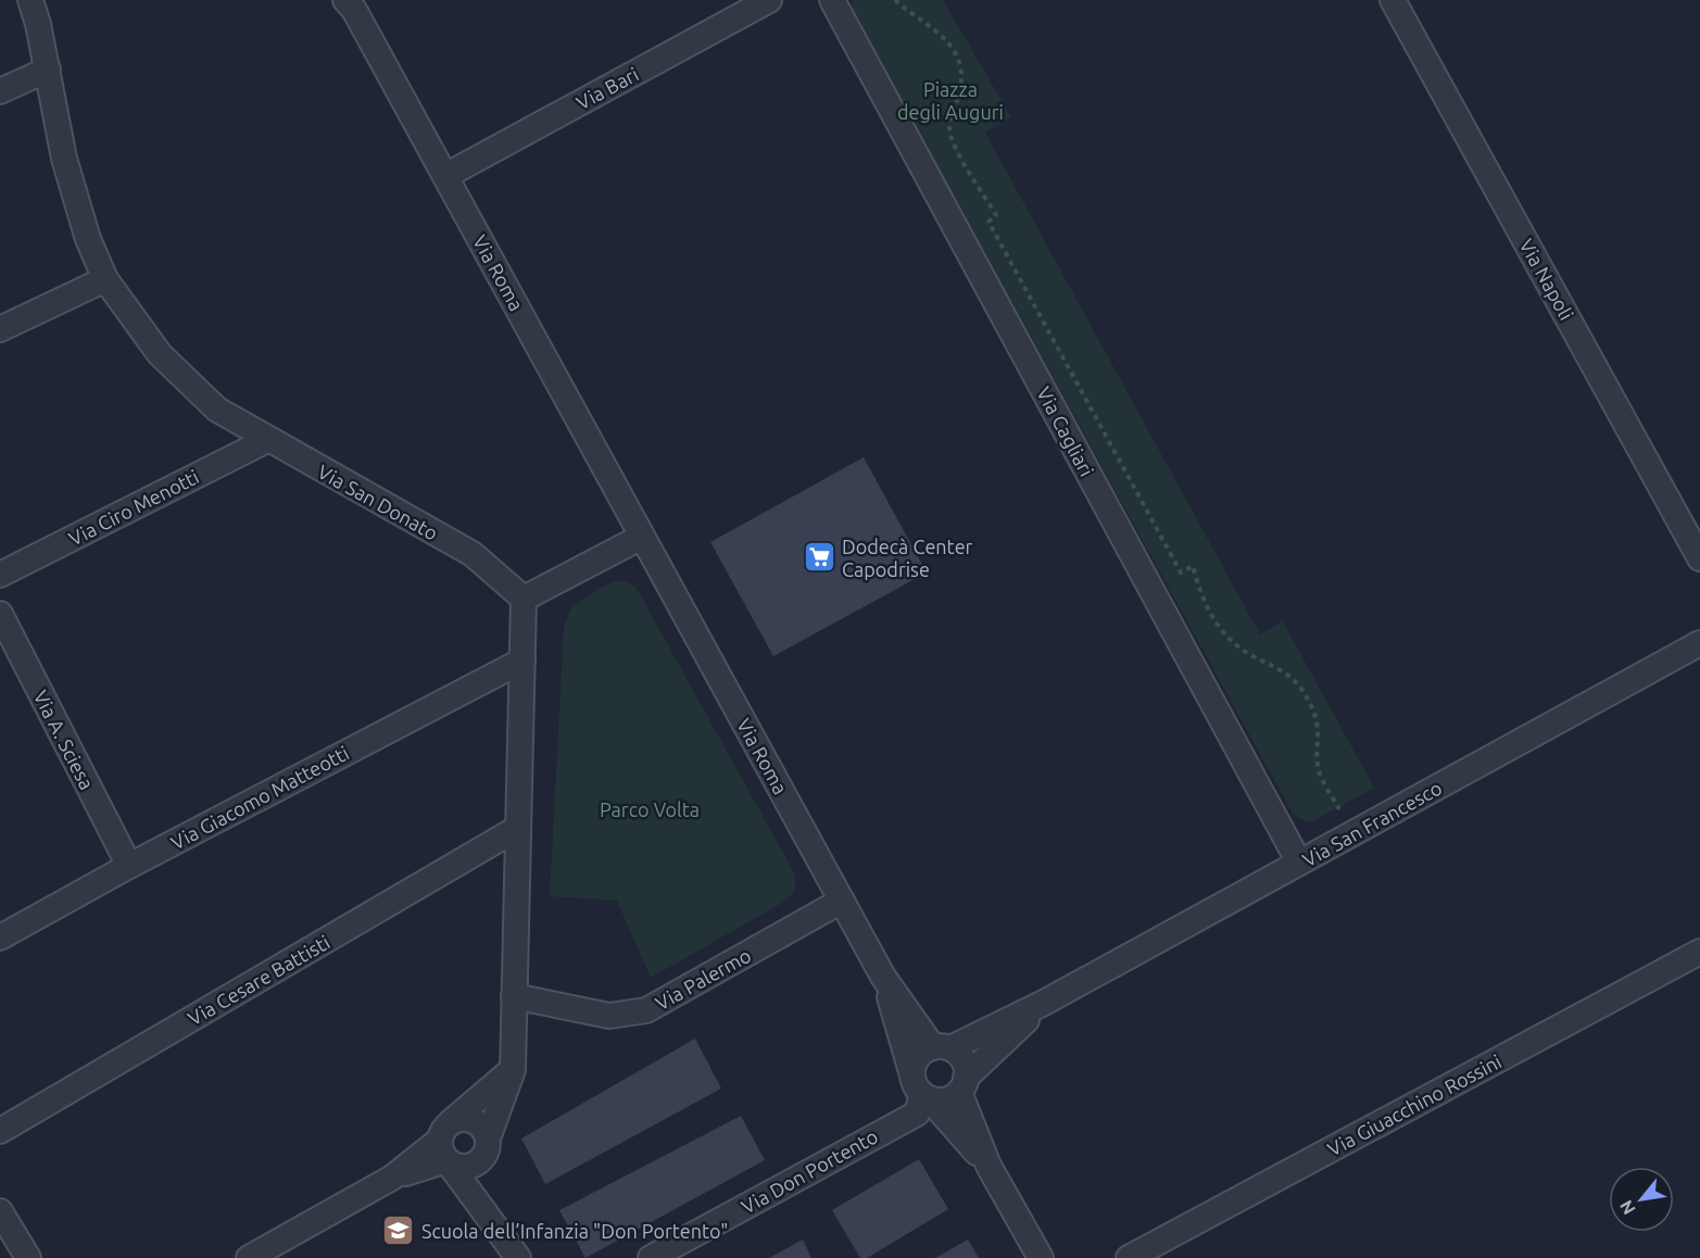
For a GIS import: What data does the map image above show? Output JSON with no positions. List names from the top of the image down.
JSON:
{
  "streets": {
    "street": [
      "Via Bari",
      "Via Roma",
      "Via Napoli",
      "Via Cagliari",
      "Via San Donato",
      "Via Ciro Menotti",
      "Via A. Sciesa",
      "Via Giacomo Matteotti",
      "Via San Francesco",
      "Via Palermo",
      "Via Cesare Battisti",
      "Via Giuacchino Rossini",
      "Via Don Portento"
    ]
  },
  "crossings": [
    ["Via Bari", "Via Roma"],
    ["Via Roma", "Via San Francesco"],
    ["Via Roma", "Via Palermo"],
    ["Via Roma", "Via Don Portento"],
    ["Via Cagliari", "Via San Francesco"],
    ["Via San Donato", "Via Ciro Menotti"],
    ["Via A. Sciesa", "Via Giacomo Matteotti"],
    ["Via San Francesco", "Via Don Portento"]
  ],
  "parks": ["Piazza degli Auguri", "Parco Volta"],
  "places": {
    "supermarket": ["Dodecà Center Capodrise"],
    "school or university": ["Scuola dell’Infanzia \"Don Portento\""]
  },
  "north": "bottom left"
}
